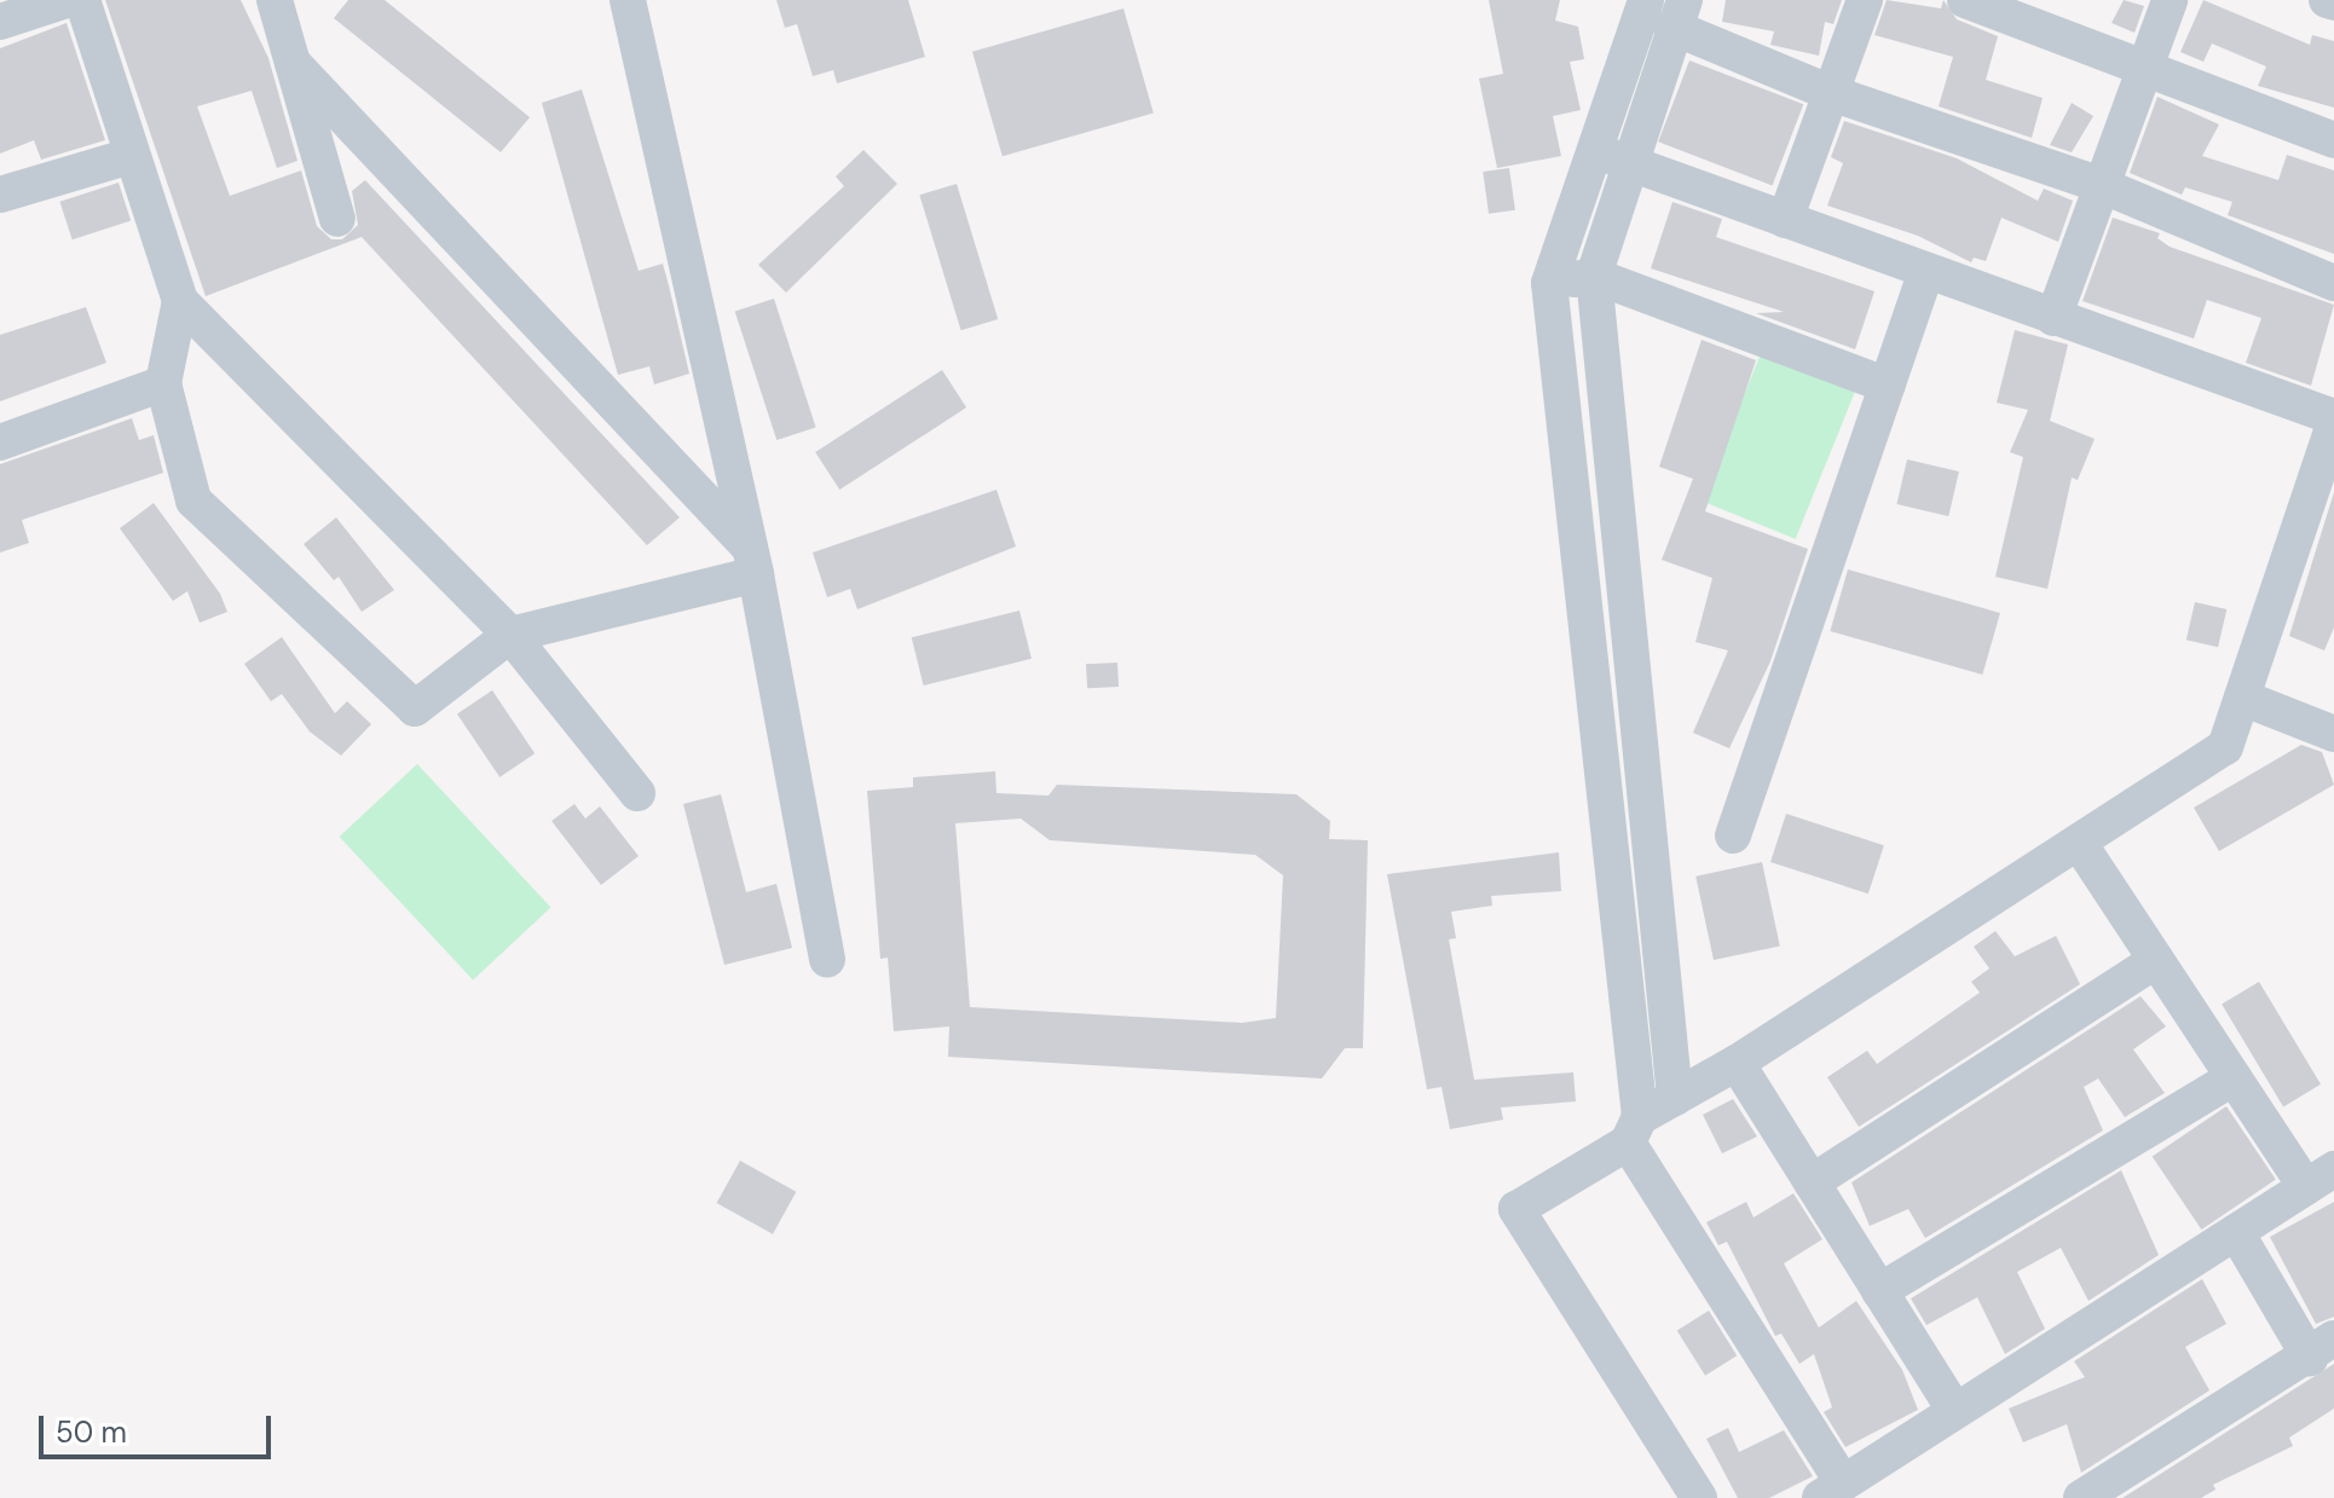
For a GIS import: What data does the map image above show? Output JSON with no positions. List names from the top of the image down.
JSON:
{
  "scale_bar": "50 m"
}
